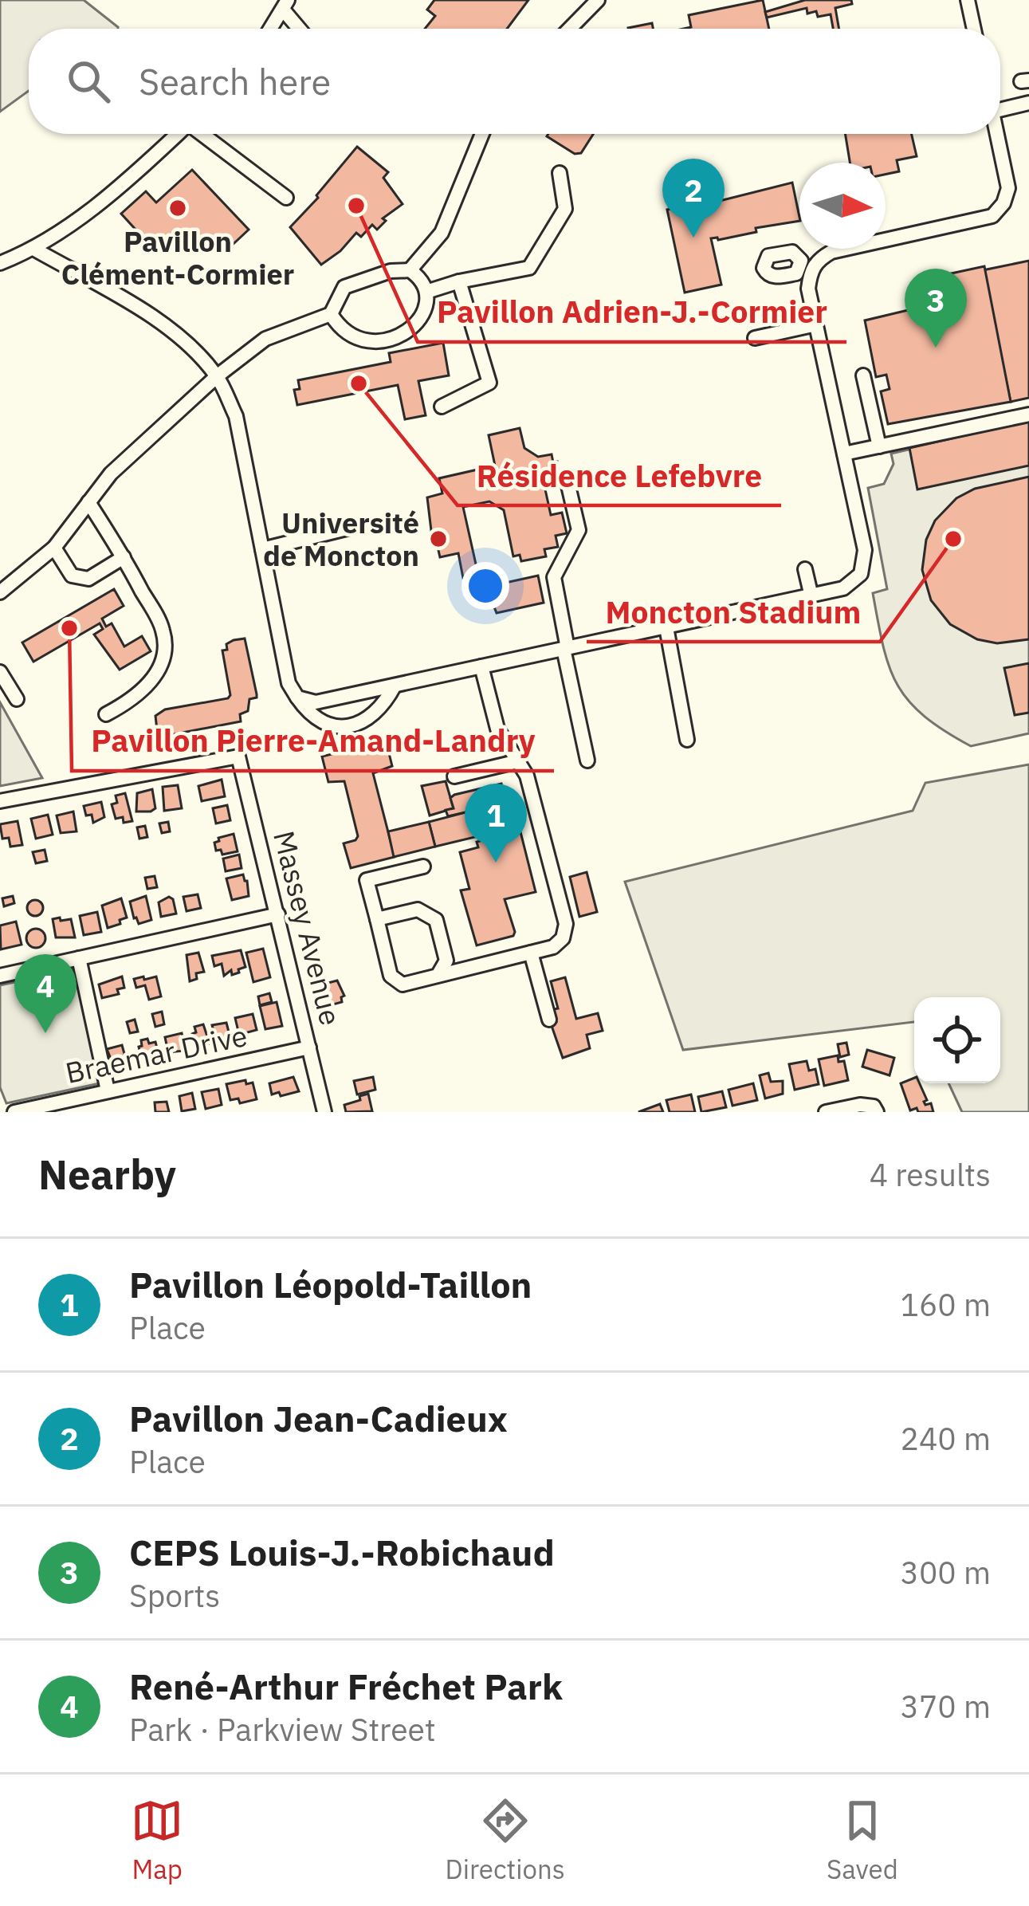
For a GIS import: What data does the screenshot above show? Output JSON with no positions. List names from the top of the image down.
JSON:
{
  "streets": {
    "street": ["Massey Avenue", "Braemar Drive"]
  },
  "crossings": [
    ["Massey Avenue", "Braemar Drive"]
  ],
  "places": [
    "Pavillon Adrien-J.-Cormier",
    "Pavillon Clément-Cormier",
    "Résidence Lefebvre",
    "Université de Moncton",
    "Moncton Stadium",
    "Pavillon Pierre-Amand-Landry"
  ],
  "north": "right",
  "page": {
    "search": "Search here",
    "pins": [
      "2",
      "3",
      "1",
      "4"
    ],
    "heading": ["Nearby", "4 results"],
    "list": [
      {
        "mark": "1",
        "name": "Pavillon Léopold-Taillon",
        "note": "Place",
        "value": "160 m"
      },
      {
        "mark": "2",
        "name": "Pavillon Jean-Cadieux",
        "note": "Place",
        "value": "240 m"
      },
      {
        "mark": "3",
        "name": "CEPS Louis-J.-Robichaud",
        "note": "Sports",
        "value": "300 m"
      },
      {
        "mark": "4",
        "name": "René-Arthur Fréchet Park",
        "note": "Park · Parkview Street",
        "value": "370 m"
      }
    ],
    "nav": ["Map", "Directions", "Saved"]
  }
}
